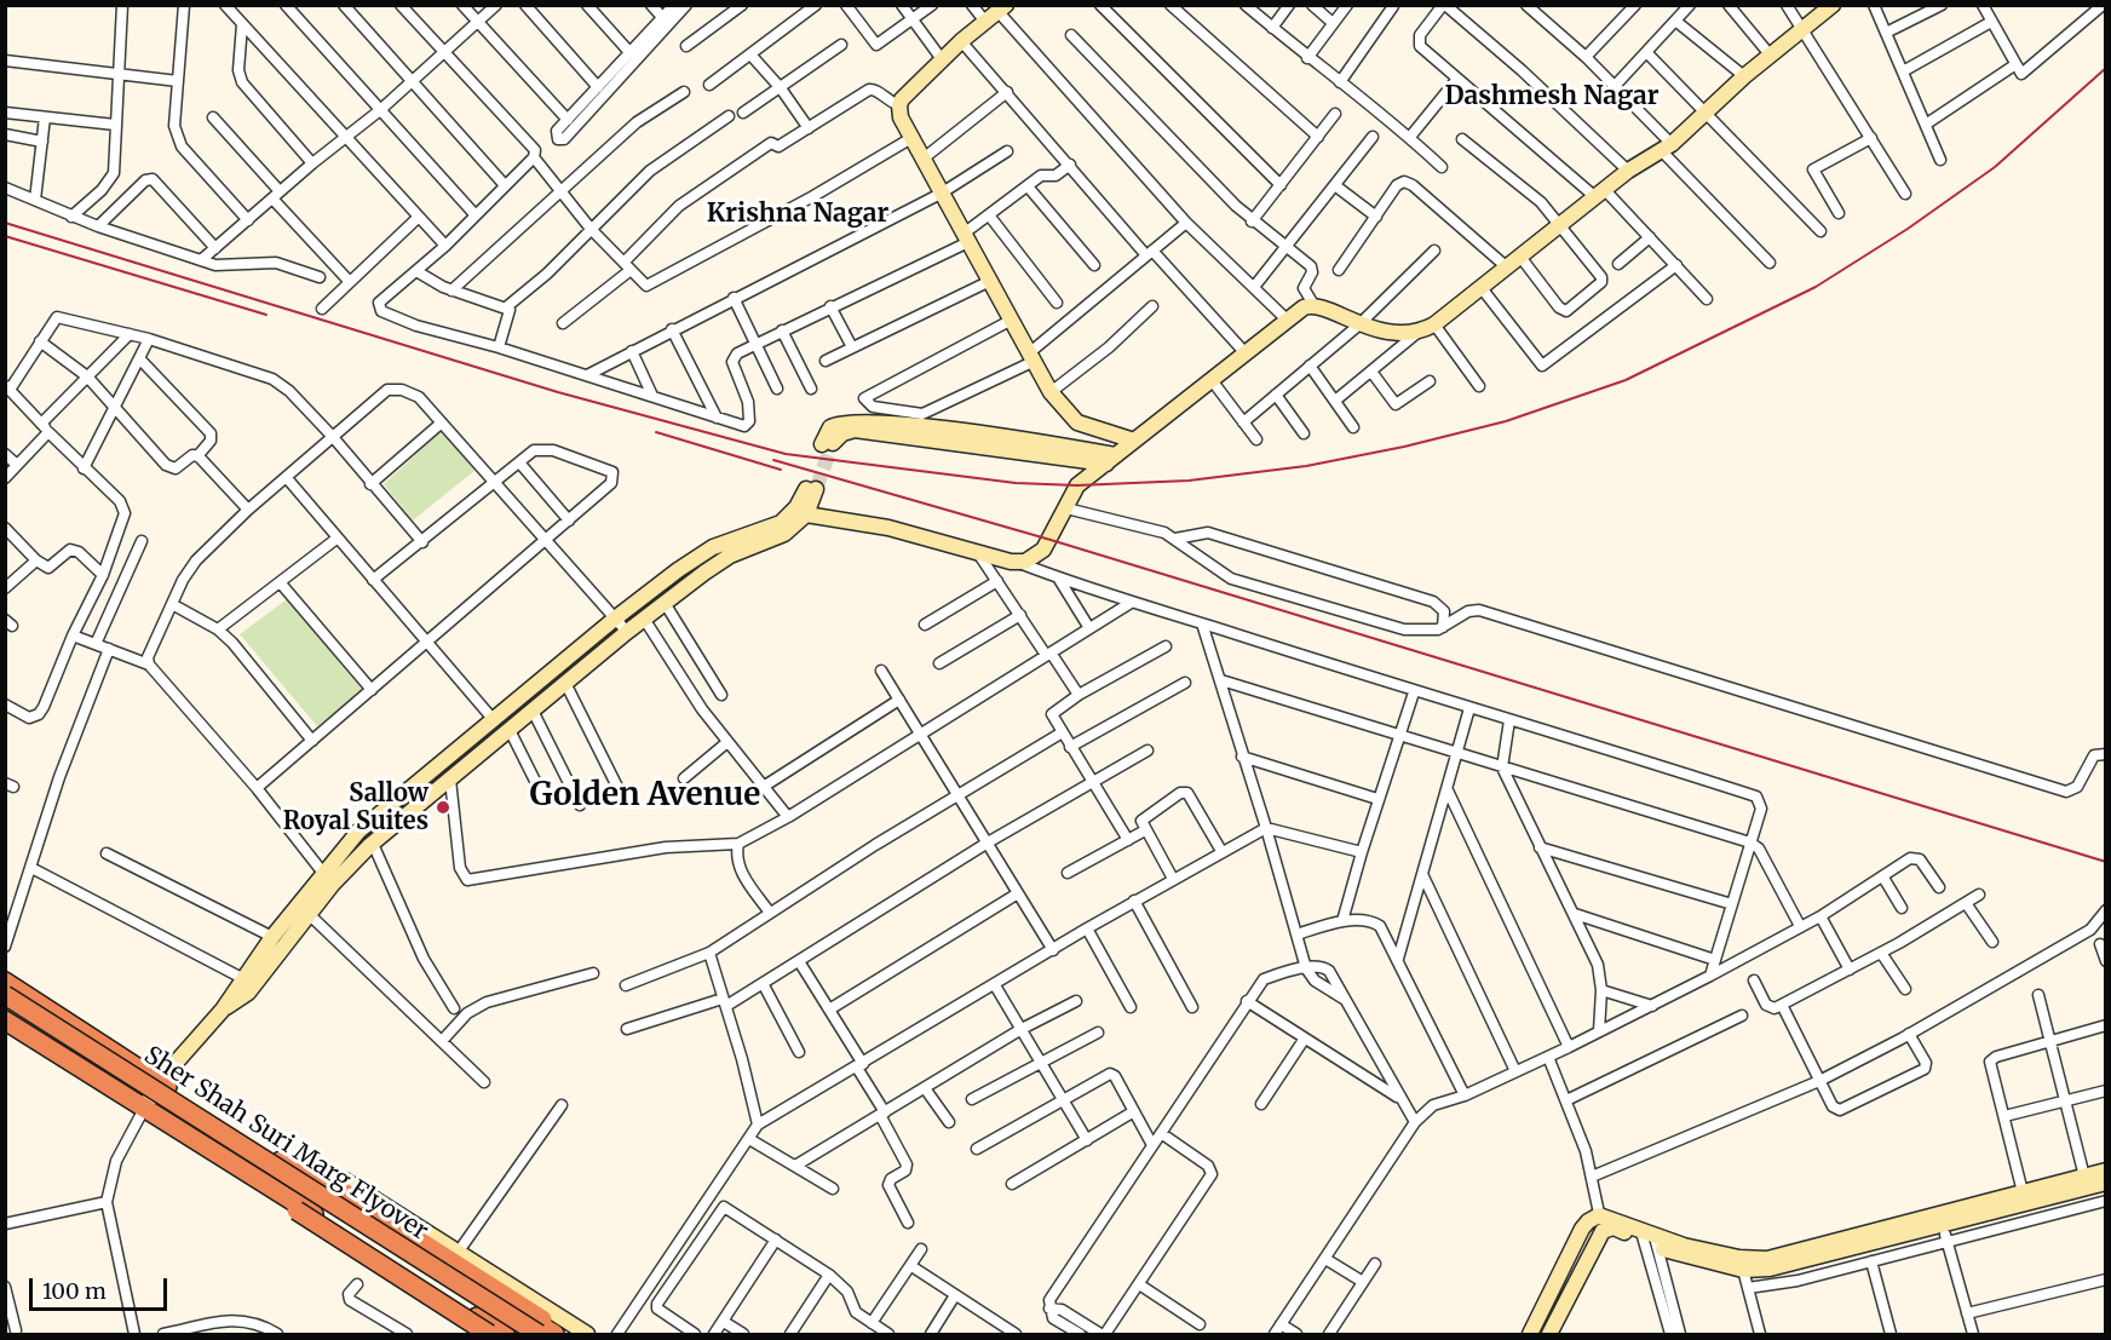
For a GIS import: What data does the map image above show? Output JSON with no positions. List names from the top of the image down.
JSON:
{
  "streets": {
    "highway": ["Sher Shah Suri Marg Flyover"]
  },
  "districts": ["Dashmesh Nagar", "Krishna Nagar", "Golden Avenue"],
  "places": ["Sallow Royal Suites"],
  "scale_bar": "100 m"
}
